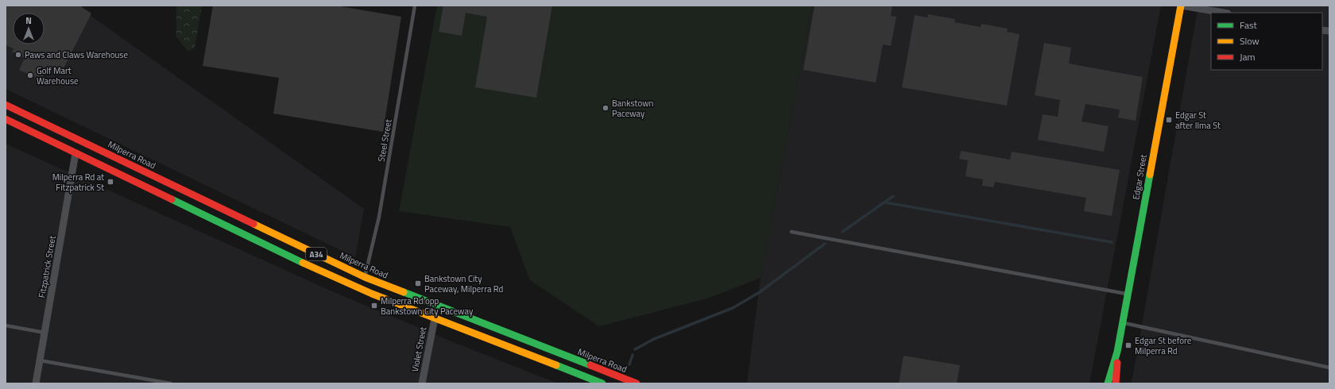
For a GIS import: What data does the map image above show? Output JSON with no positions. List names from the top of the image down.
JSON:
{
  "streets": {
    "main road": ["Milperra Road", "Edgar Street", "A34"],
    "street": ["Fitzpatrick Street", "Violet Street"],
    "lane": ["Steel Street"]
  },
  "crossings": [
    ["Steel Street", "Milperra Road"],
    ["A34", "Fitzpatrick Street"],
    ["A34", "Violet Street"]
  ],
  "places": {
    "other": ["Paws and Claws Warehouse", "Golf Mart Warehouse", "Bankstown Paceway"],
    "transit": [
      "Edgar St after Ilma St",
      "Milperra Rd at Fitzpatrick St",
      "Bankstown City Paceway, Milperra Rd",
      "Milperra Rd opp Bankstown City Paceway",
      "Edgar St before Milperra Rd"
    ]
  },
  "legend": ["Fast", "Slow", "Jam"],
  "north": "top"
}
